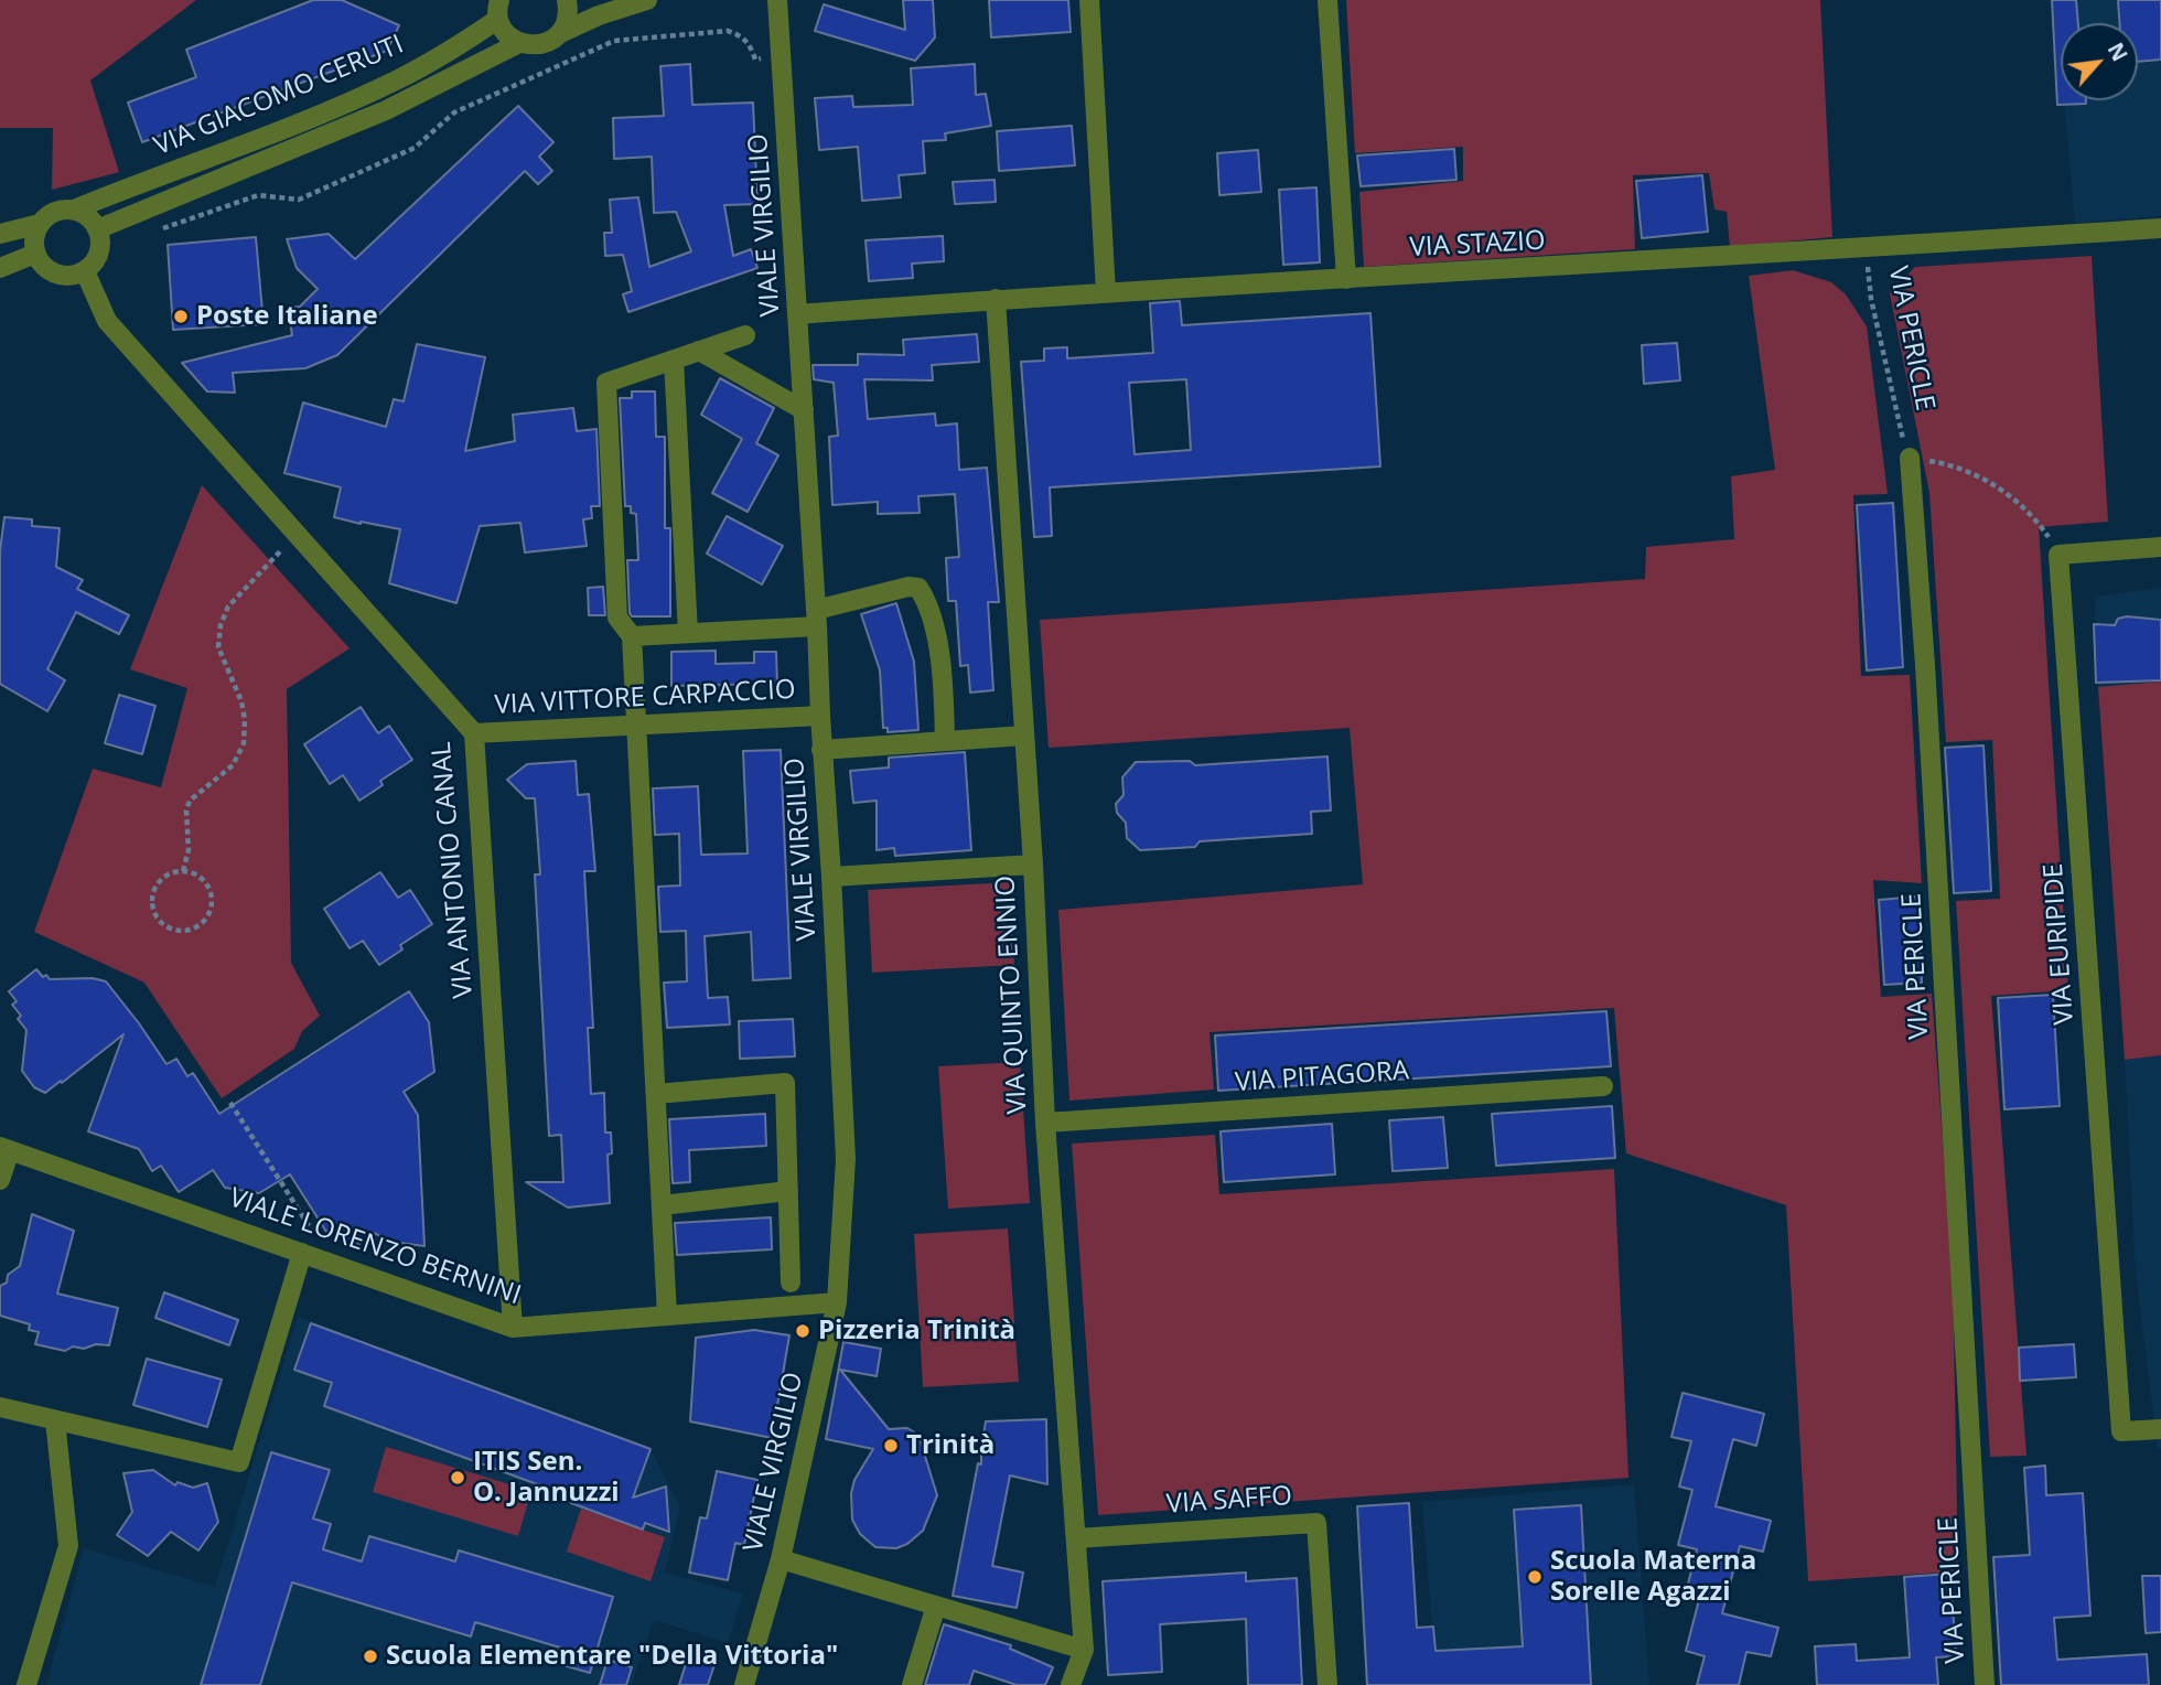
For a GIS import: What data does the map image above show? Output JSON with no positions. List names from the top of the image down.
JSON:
{
  "streets": {
    "street": [
      "VIA GIACOMO CERUTI",
      "VIALE VIRGILIO",
      "VIA STAZIO",
      "VIA PERICLE",
      "VIA VITTORE CARPACCIO",
      "VIA ANTONIO CANAL",
      "VIA EURIPIDE",
      "VIA QUINTO ENNIO",
      "VIA PITAGORA",
      "VIALE LORENZO BERNINI",
      "VIA SAFFO"
    ]
  },
  "crossings": [
    ["VIA GIACOMO CERUTI", "VIA ANTONIO CANAL"],
    ["VIALE VIRGILIO", "VIA STAZIO"],
    ["VIALE VIRGILIO", "VIA VITTORE CARPACCIO"],
    ["VIALE VIRGILIO", "VIALE LORENZO BERNINI"],
    ["VIA STAZIO", "VIA PERICLE"],
    ["VIA STAZIO", "VIA QUINTO ENNIO"],
    ["VIA VITTORE CARPACCIO", "VIA ANTONIO CANAL"],
    ["VIA ANTONIO CANAL", "VIALE LORENZO BERNINI"],
    ["VIA QUINTO ENNIO", "VIA PITAGORA"],
    ["VIA QUINTO ENNIO", "VIA SAFFO"]
  ],
  "places": [
    "Poste Italiane",
    "Pizzeria Trinità",
    "Trinità",
    "ITIS Sen. O. Jannuzzi",
    "Scuola Materna Sorelle Agazzi",
    "Scuola Elementare \"Della Vittoria\""
  ],
  "north": "top right"
}
